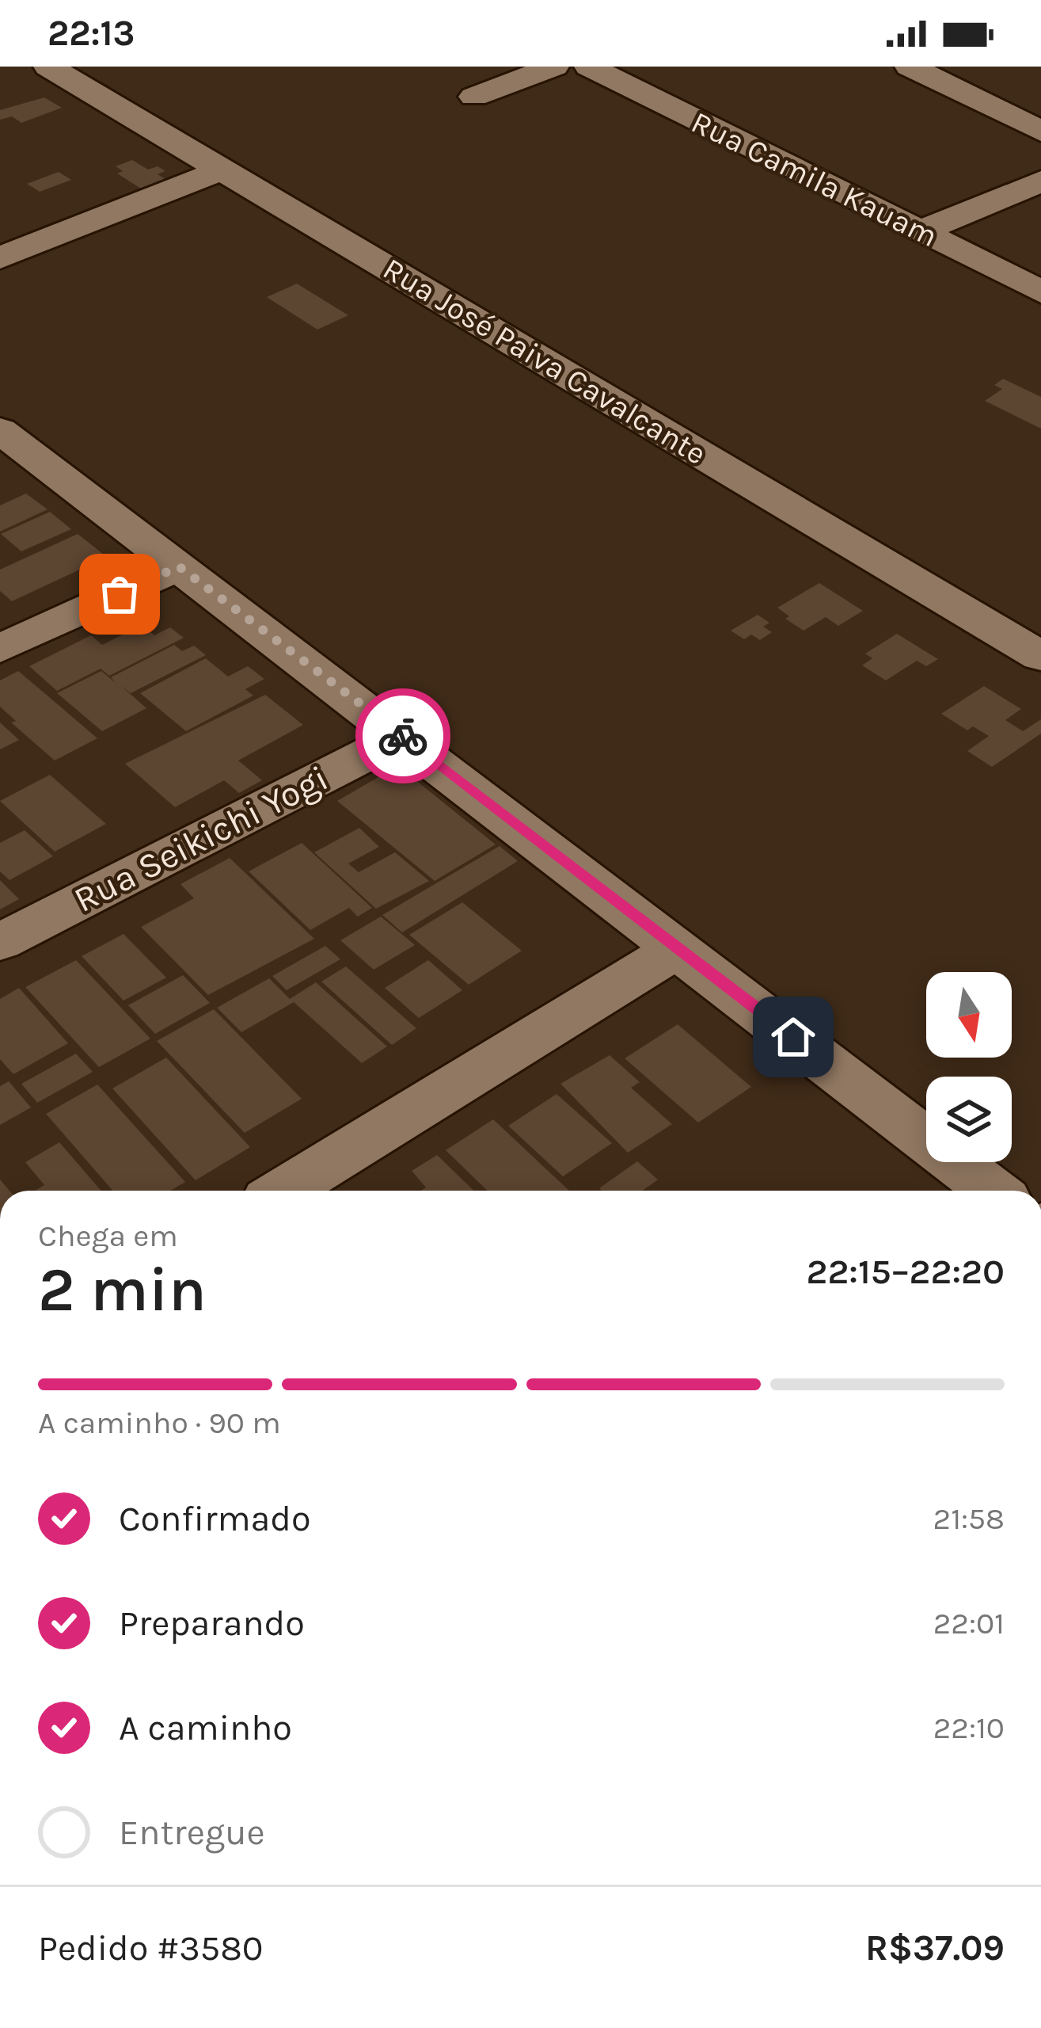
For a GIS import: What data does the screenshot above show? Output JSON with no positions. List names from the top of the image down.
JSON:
{
  "streets": {
    "street": ["Rua Camila Kauam", "Rua José Paiva Cavalcante", "Rua Seikichi Yogi"]
  },
  "north": "bottom",
  "page": {
    "status": "22:13",
    "heading": ["2 min", "Chega em", "22:15–22:20"],
    "panel": ["Pedido #3580", "R$37.09"],
    "bar": "A caminho · 90 m",
    "list": [
      ["Confirmado", "21:58"],
      ["Preparando", "22:01"],
      ["A caminho", "22:10"],
      "Entregue"
    ]
  }
}
